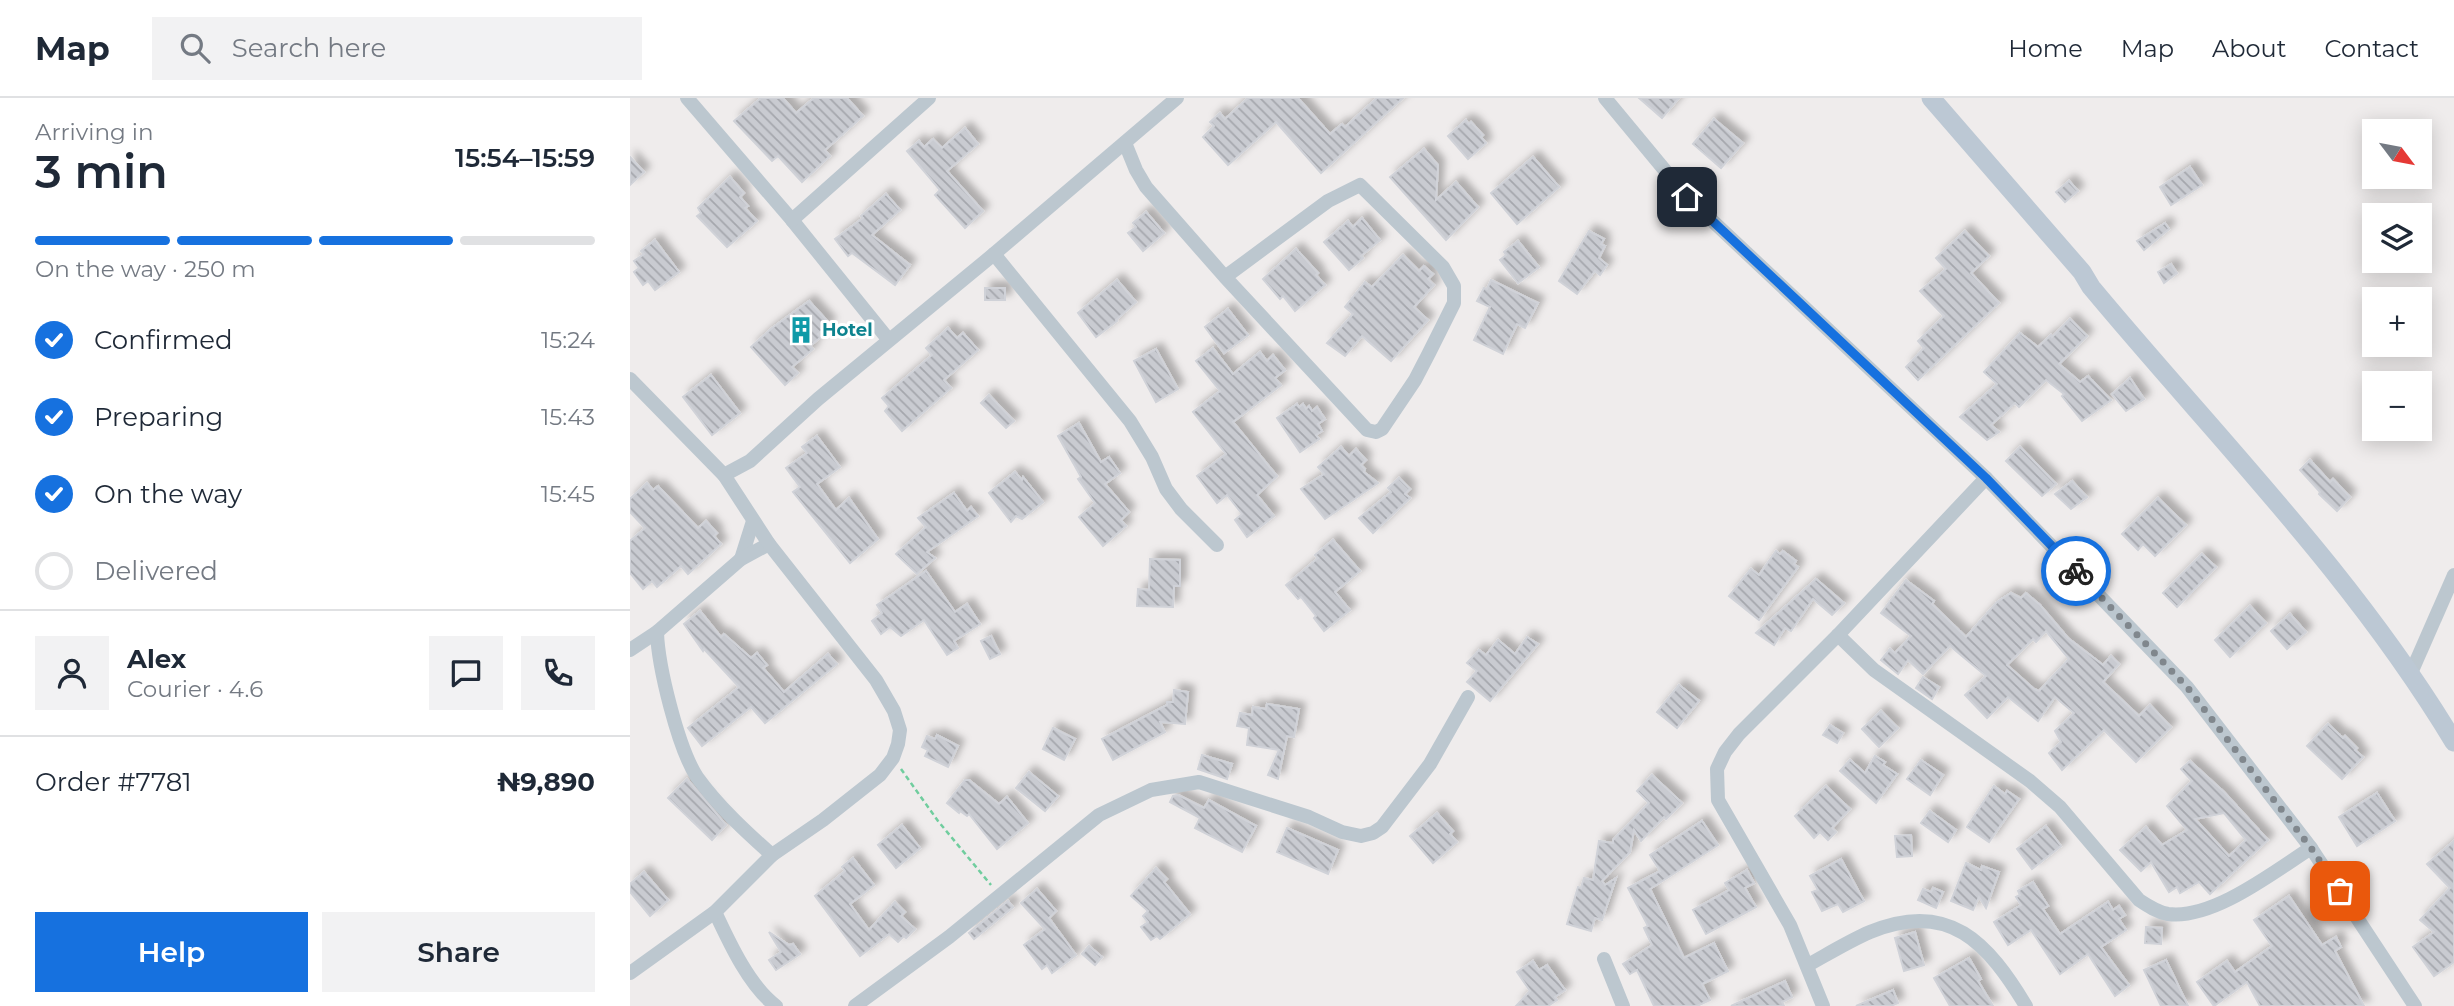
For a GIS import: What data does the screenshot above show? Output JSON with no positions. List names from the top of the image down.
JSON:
{
  "places": {
    "building": ["Hotel"]
  },
  "north": "bottom right",
  "page": {
    "header": "Map",
    "search": "Search here",
    "nav": [
      "Home",
      "Map",
      "About",
      "Contact"
    ],
    "heading": ["3 min", "Arriving in", "15:54–15:59"],
    "panel": [
      "Alex",
      "Courier · 4.6",
      "Order #7781",
      "₦9,890"
    ],
    "map_buttons": ["+", "−"],
    "bar": "On the way · 250 m",
    "list": [
      ["Confirmed", "15:24"],
      ["Preparing", "15:43"],
      ["On the way", "15:45"],
      "Delivered"
    ],
    "buttons": ["Help", "Share"]
  }
}
